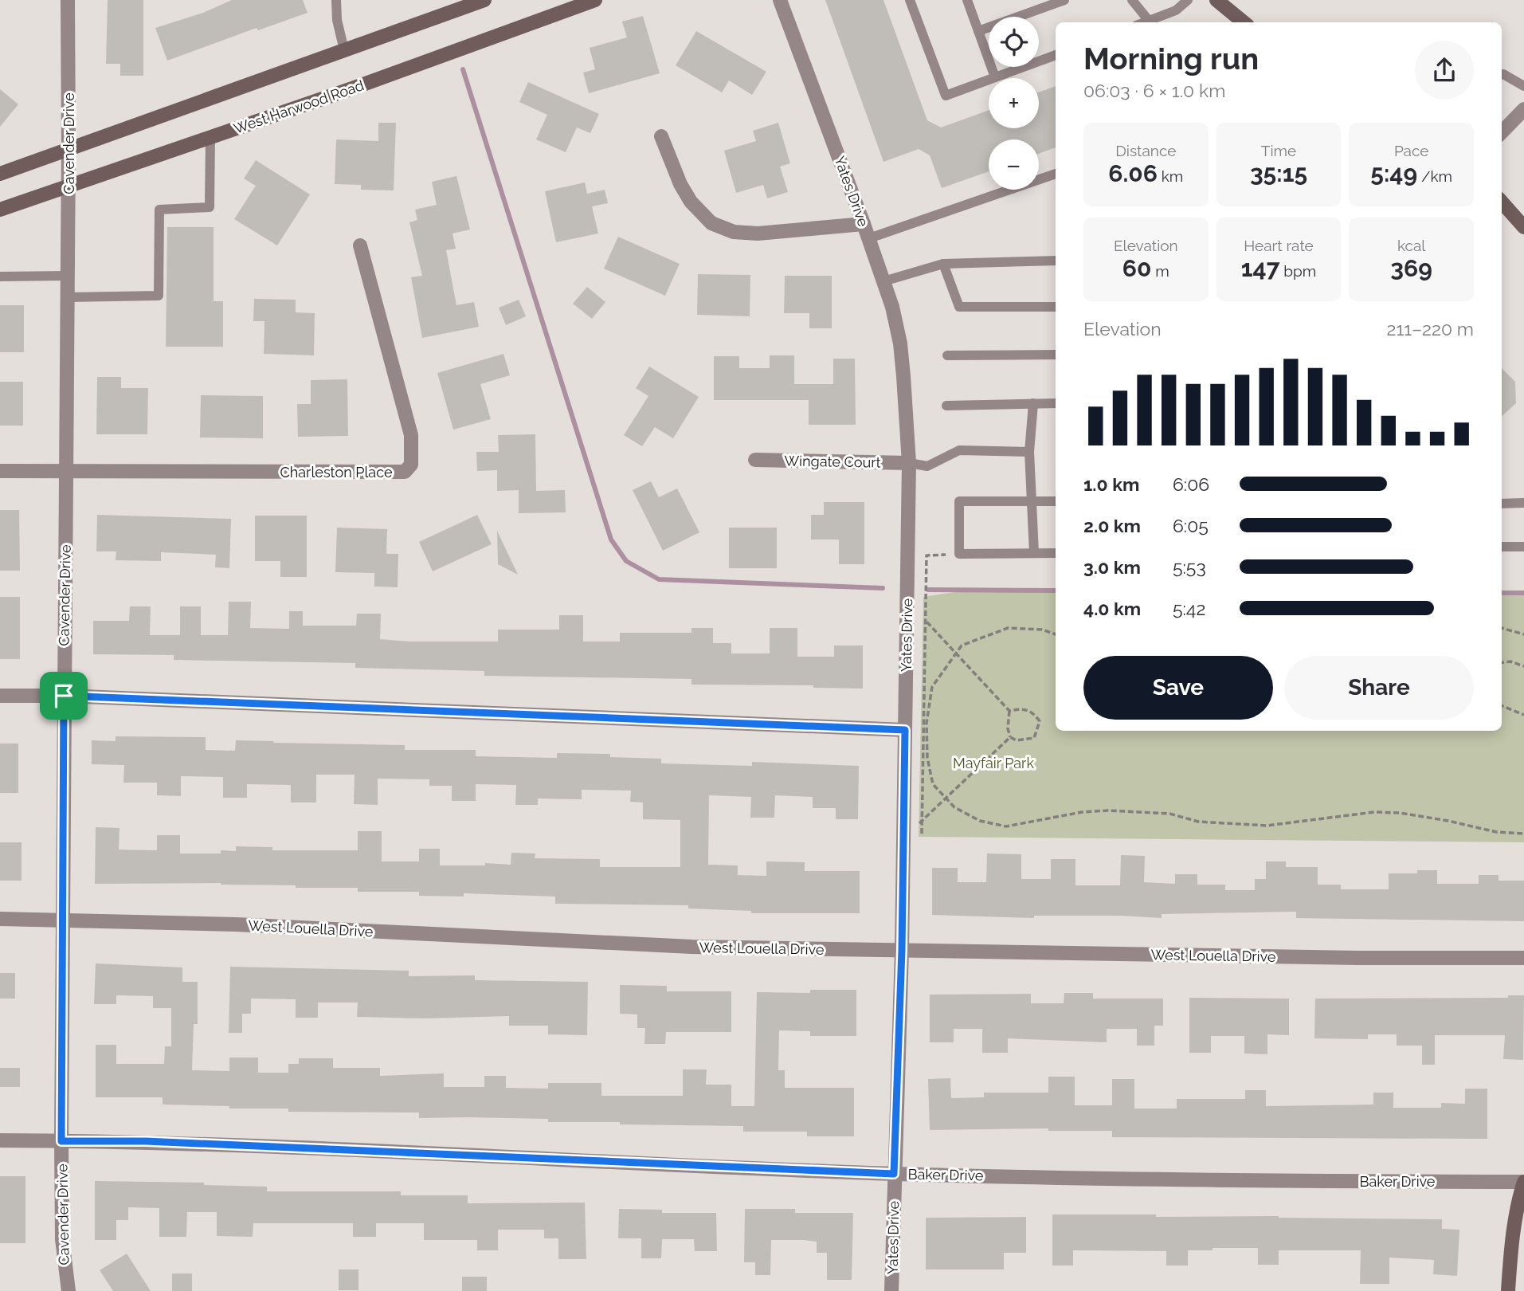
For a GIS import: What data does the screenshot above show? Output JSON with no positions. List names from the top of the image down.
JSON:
{
  "streets": {
    "main road": ["West Harwood Road"],
    "street": [
      "Cavender Drive",
      "Yates Drive",
      "Wingate Court",
      "Charleston Place",
      "West Louella Drive",
      "Baker Drive"
    ]
  },
  "crossings": [
    ["West Harwood Road", "Cavender Drive"],
    ["Cavender Drive", "Charleston Place"],
    ["Cavender Drive", "West Louella Drive"],
    ["Cavender Drive", "Baker Drive"],
    ["Yates Drive", "Wingate Court"],
    ["Yates Drive", "West Louella Drive"],
    ["Yates Drive", "Baker Drive"]
  ],
  "parks": ["Mayfair Park"],
  "page": {
    "map_buttons": ["+", "−"],
    "heading": ["Morning run", "06:03 · 6 × 1.0 km"],
    "stats": [
      ["Distance", "6.06 km"],
      ["Time", "35:15"],
      ["Pace", "5:49 /km"],
      ["Elevation", "60 m"],
      ["Heart rate", "147 bpm"],
      ["kcal", "369"]
    ],
    "chart": ["Elevation", "211–220 m"],
    "list": [
      {
        "name": "1.0 km",
        "note": "6:06"
      },
      {
        "name": "2.0 km",
        "note": "6:05"
      },
      {
        "name": "3.0 km",
        "note": "5:53"
      },
      {
        "name": "4.0 km",
        "note": "5:42"
      }
    ],
    "buttons": ["Save", "Share"]
  }
}
